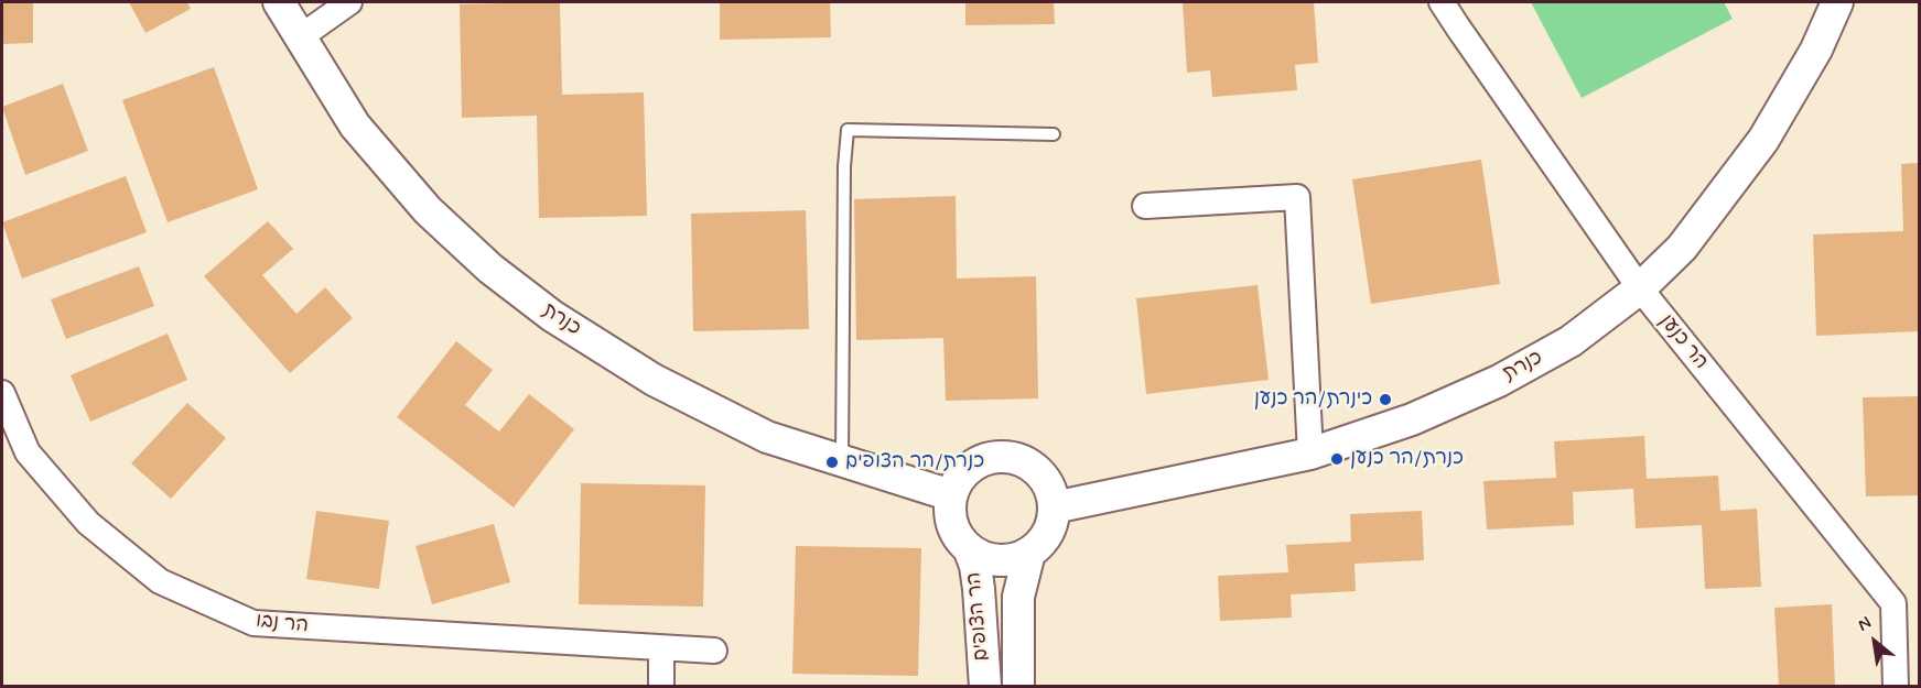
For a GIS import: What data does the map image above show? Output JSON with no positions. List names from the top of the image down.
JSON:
{
  "streets": {
    "street": [
      "כנרת",
      "הר כנען",
      "הר הצופים",
      "הר נבו"
    ]
  },
  "crossings": [
    ["כנרת", "הר כנען"],
    ["כנרת", "הר הצופים"]
  ],
  "places": ["כינרת/הר כנען", "כנרת/הר כנען", "כנרת/הר הצופים"],
  "north": "top left"
}
